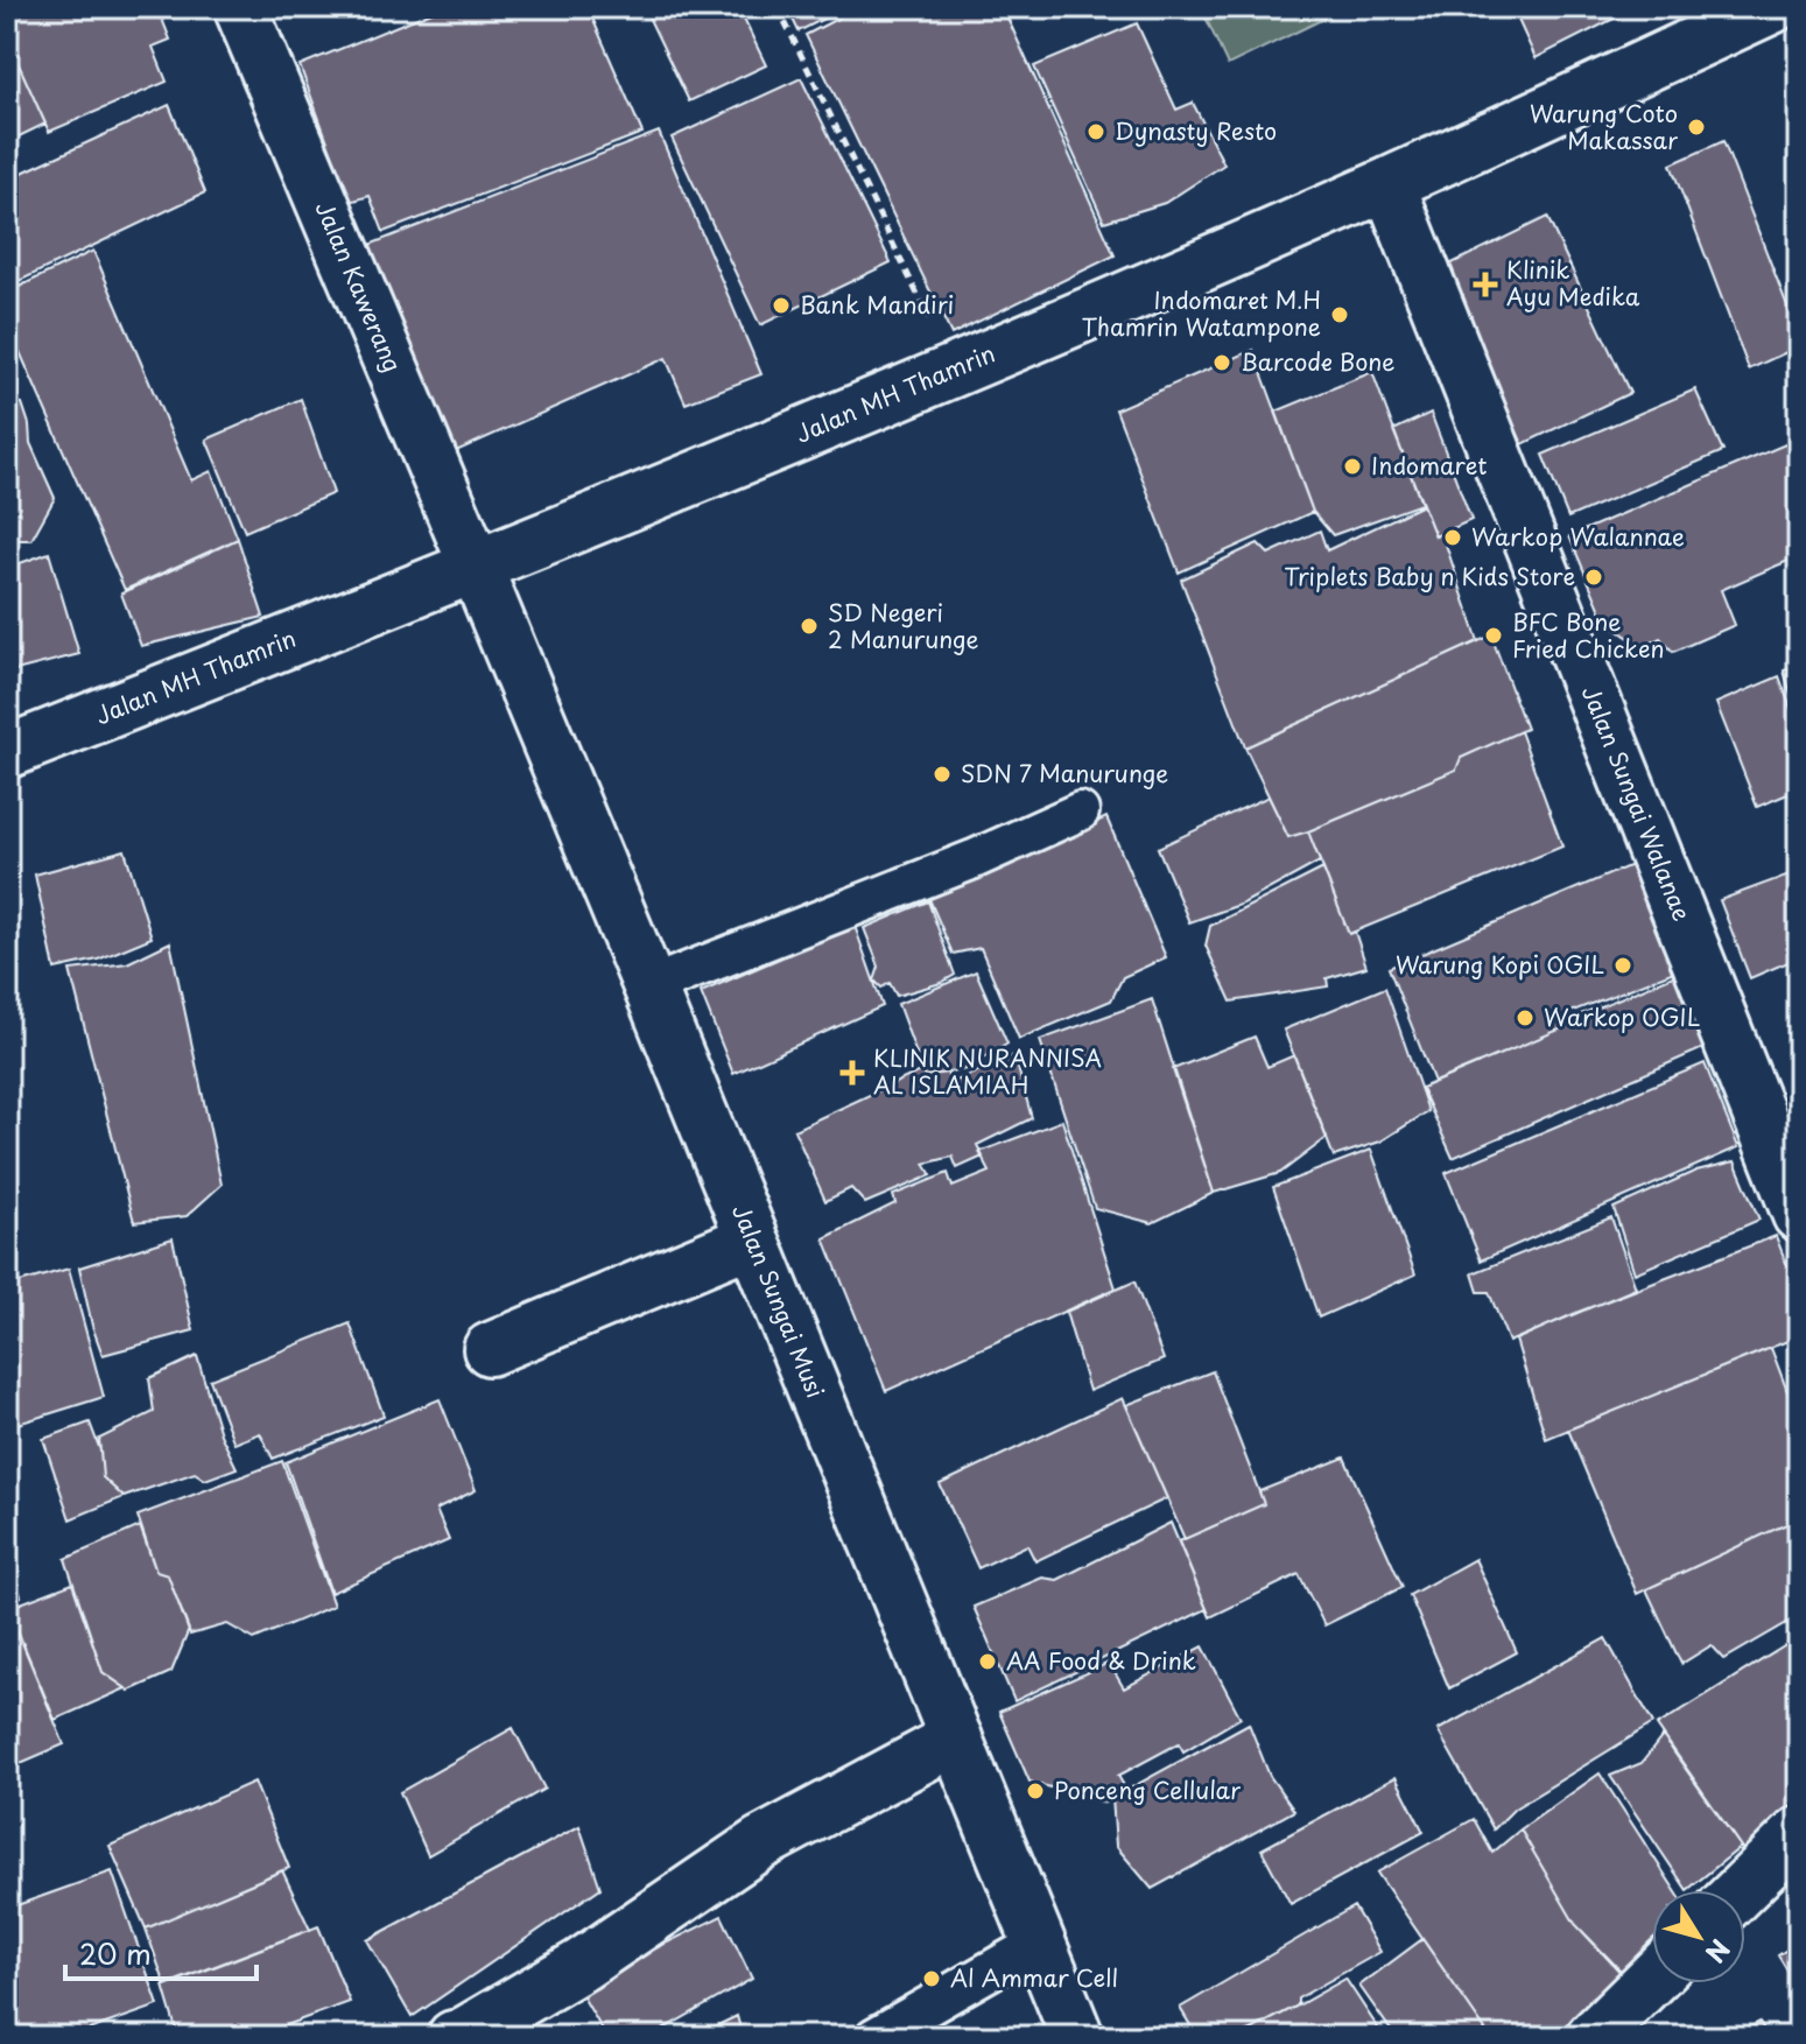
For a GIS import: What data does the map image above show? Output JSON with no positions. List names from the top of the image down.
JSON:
{
  "streets": {
    "street": [
      "Jalan Kawerang",
      "Jalan MH Thamrin",
      "Jalan Sungai Walanae",
      "Jalan Sungai Musi"
    ]
  },
  "crossings": [
    ["Jalan Kawerang", "Jalan MH Thamrin"],
    ["Jalan Kawerang", "Jalan Sungai Musi"],
    ["Jalan MH Thamrin", "Jalan Sungai Walanae"],
    ["Jalan MH Thamrin", "Jalan Sungai Musi"]
  ],
  "places": {
    "other": [
      "Warung Coto Makassar",
      "Dynasty Resto",
      "Bank Mandiri",
      "Indomaret M.H Thamrin Watampone",
      "Barcode Bone",
      "Indomaret",
      "Warkop Walannae",
      "Triplets Baby n Kids Store",
      "SD Negeri 2 Manurunge",
      "BFC Bone Fried Chicken",
      "SDN 7 Manurunge",
      "Warung Kopi OGIL",
      "Warkop OGIL",
      "AA Food & Drink",
      "Ponceng Cellular",
      "Al Ammar Cell"
    ],
    "health": ["Klinik Ayu Medika", "KLINIK NURANNISA AL ISLAMIAH"]
  },
  "scale_bar": "20 m",
  "north": "bottom right"
}
